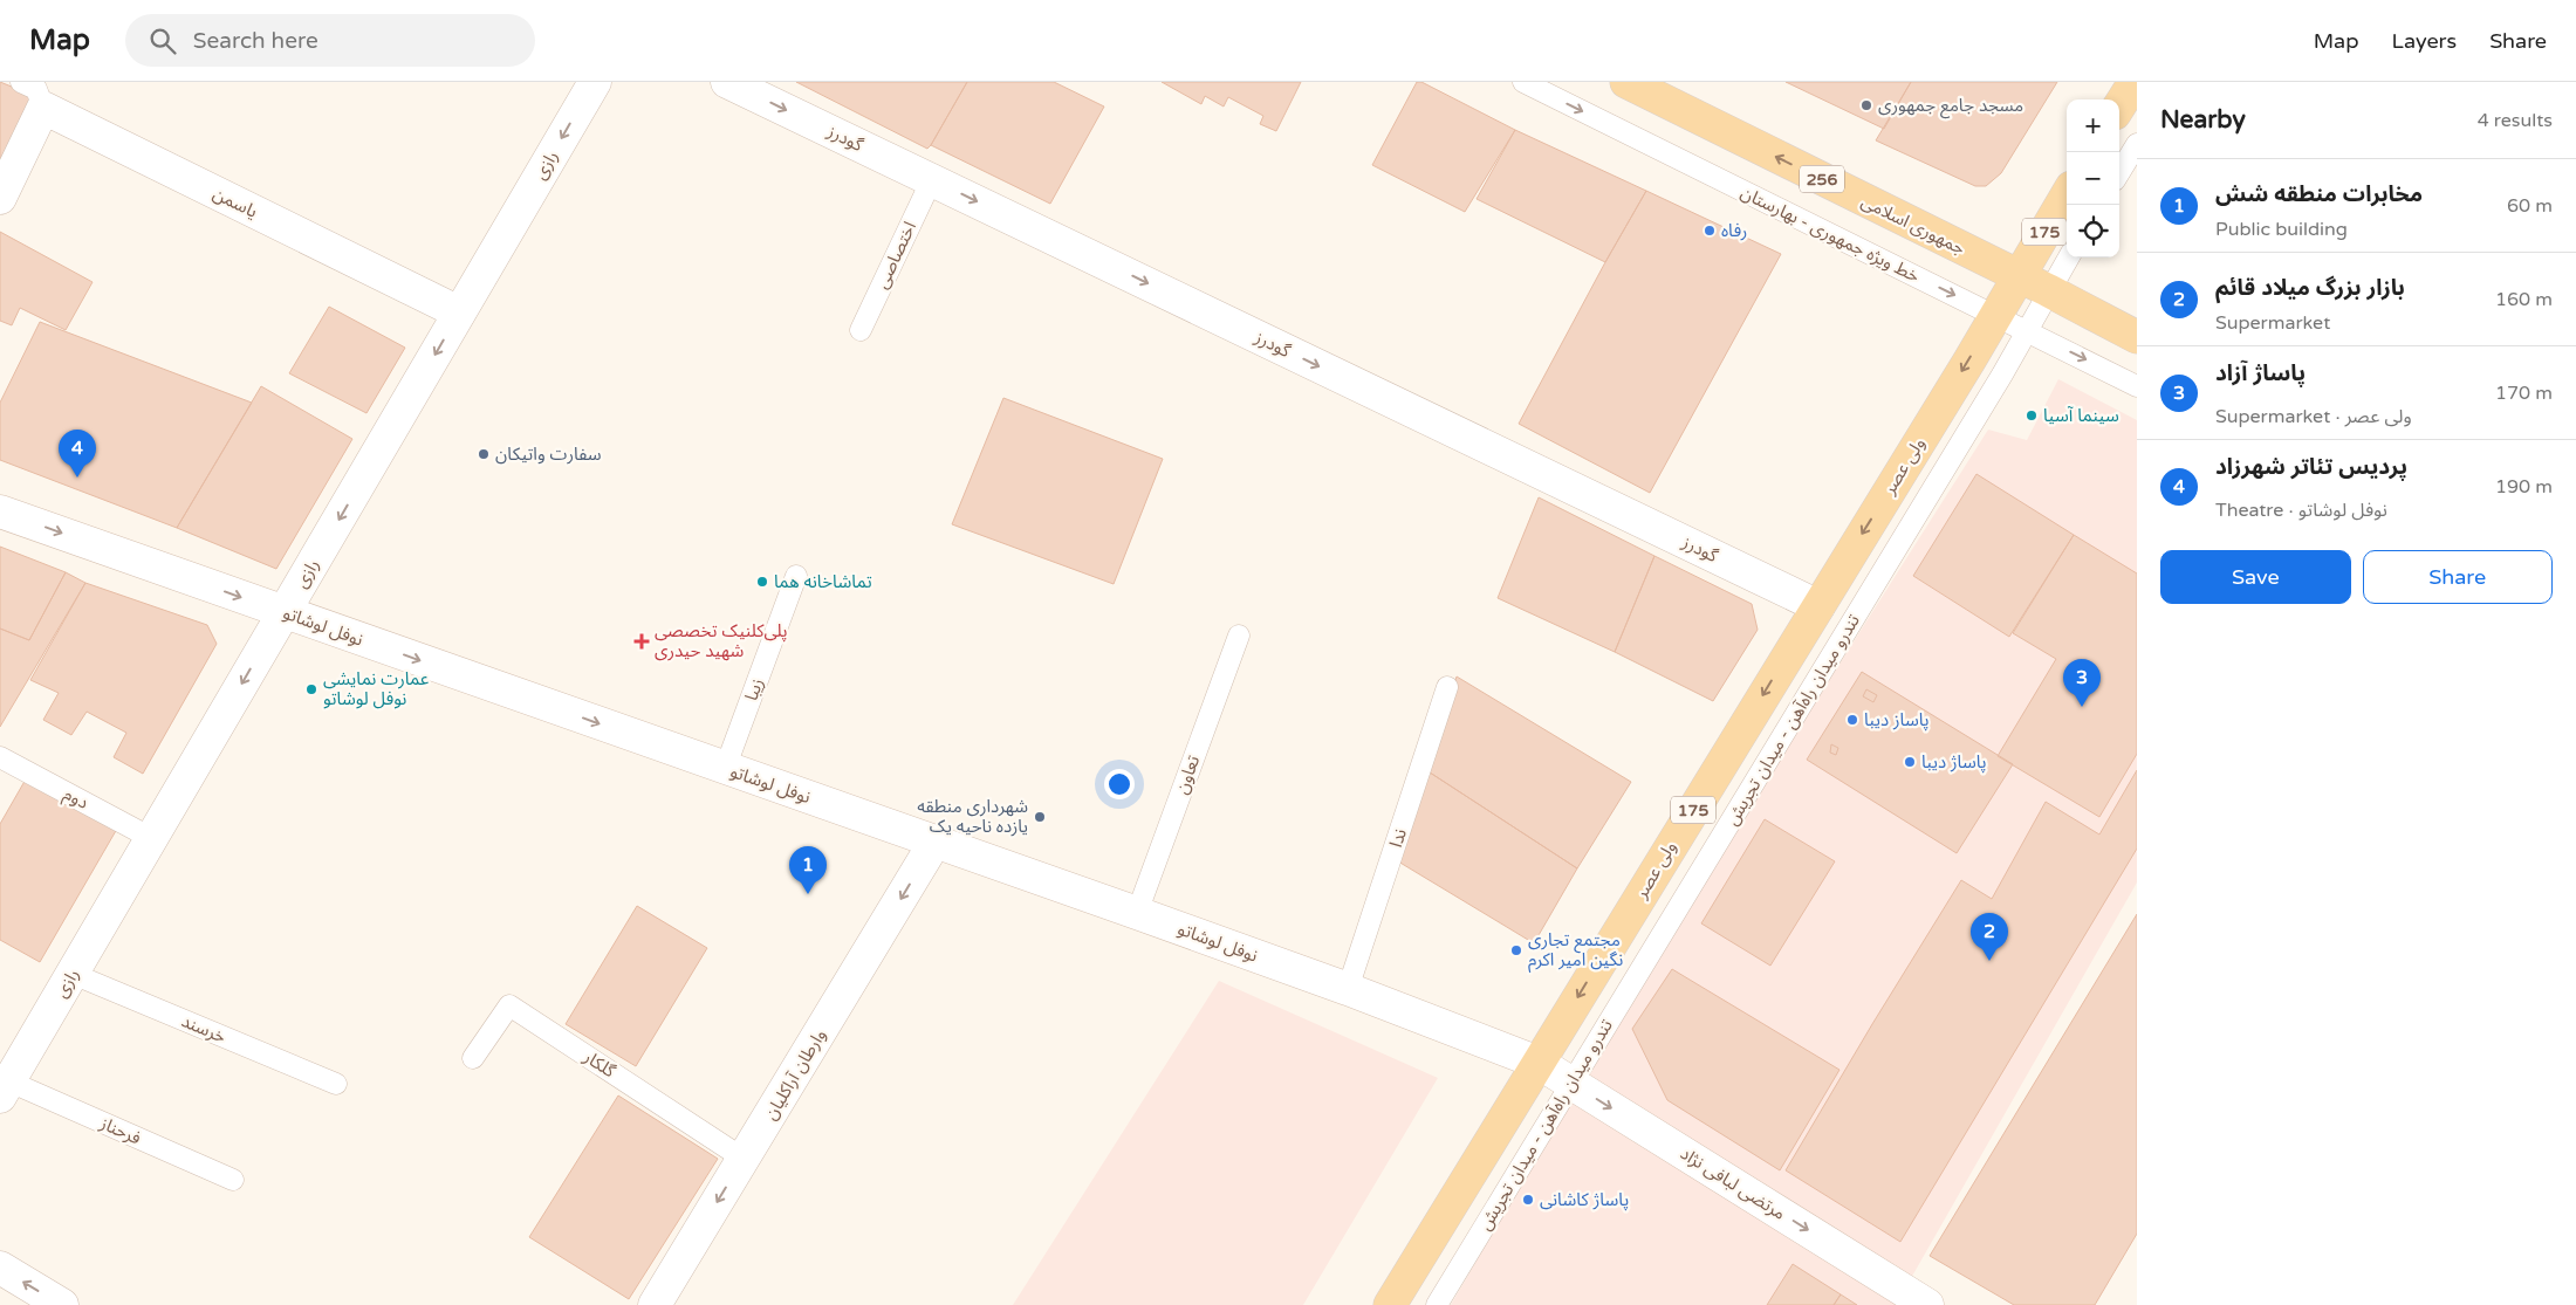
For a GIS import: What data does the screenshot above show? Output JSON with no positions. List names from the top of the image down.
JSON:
{
  "streets": {
    "main road": [
      "256",
      "جمهوری اسلامی",
      "175",
      "ولی عصر"
    ],
    "street": [
      "گودرز",
      "رازی",
      "یاسمن",
      "نوفل لوشاتو",
      "وارطان آراکلیان",
      "مرتضی لبافی نژاد"
    ],
    "lane": [
      "خط ویژه جمهوری - بهارستان",
      "اختصاصی",
      "زیبا",
      "تندرو میدان راه‌آهن - میدان تجریش",
      "تعاون",
      "دوم",
      "ندا",
      "خرسند",
      "گلکار",
      "فرحناز"
    ]
  },
  "crossings": [
    ["گودرز", "اختصاصی"],
    ["گودرز", "ولی عصر"],
    ["رازی", "یاسمن"],
    ["رازی", "نوفل لوشاتو"],
    ["رازی", "دوم"],
    ["رازی", "خرسند"],
    ["رازی", "فرحناز"],
    ["جمهوری اسلامی", "175"],
    ["جمهوری اسلامی", "تندرو میدان راه‌آهن - میدان تجریش"],
    ["175", "خط ویژه جمهوری - بهارستان"],
    ["175", "ولی عصر"],
    ["خط ویژه جمهوری - بهارستان", "ولی عصر"],
    ["خط ویژه جمهوری - بهارستان", "تندرو میدان راه‌آهن - میدان تجریش"],
    ["ولی عصر", "نوفل لوشاتو"],
    ["ولی عصر", "مرتضی لبافی نژاد"],
    ["نوفل لوشاتو", "زیبا"],
    ["نوفل لوشاتو", "تعاون"],
    ["نوفل لوشاتو", "ندا"],
    ["نوفل لوشاتو", "وارطان آراکلیان"],
    ["نوفل لوشاتو", "مرتضی لبافی نژاد"],
    ["تندرو میدان راه‌آهن - میدان تجریش", "مرتضی لبافی نژاد"],
    ["گلکار", "وارطان آراکلیان"]
  ],
  "one_way": [
    "گودرز",
    "رازی",
    "جمهوری اسلامی",
    "خط ویژه جمهوری - بهارستان",
    "ولی عصر",
    "نوفل لوشاتو",
    "وارطان آراکلیان",
    "مرتضی لبافی نژاد"
  ],
  "places": {
    "other": [
      "مسجد جامع جمهوری",
      "رفاه",
      "سینما آسیا",
      "سفارت واتیکان",
      "تماشاخانه هما",
      "عمارت نمایشی نوفل لوشاتو",
      "پاساز دیبا",
      "پاساژ دیبا",
      "شهرداری منطقه یازده ناحیه یک",
      "مجتمع تجاری نگین امیر اکرم",
      "پاساژ کاشانی"
    ],
    "health": ["پلی‌کلنیک تخصصی شهید حیدری"]
  },
  "page": {
    "header": "Map",
    "search": "Search here",
    "nav": ["Map", "Layers", "Share"],
    "heading": ["Nearby", "4 results"],
    "map_buttons": ["+", "−"],
    "list": [
      {
        "mark": "1",
        "name": "مخابرات منطقه شش",
        "note": "Public building",
        "value": "60 m"
      },
      {
        "mark": "2",
        "name": "بازار بزرگ میلاد قائم",
        "note": "Supermarket",
        "value": "160 m"
      },
      {
        "mark": "3",
        "name": "پاساژ آزاد",
        "note": "Supermarket · ولی عصر",
        "value": "170 m"
      },
      {
        "mark": "4",
        "name": "پردیس تئاتر شهرزاد",
        "note": "Theatre · نوفل لوشاتو",
        "value": "190 m"
      }
    ],
    "pins": [
      "4",
      "3",
      "1",
      "2"
    ],
    "buttons": ["Save", "Share"]
  }
}
